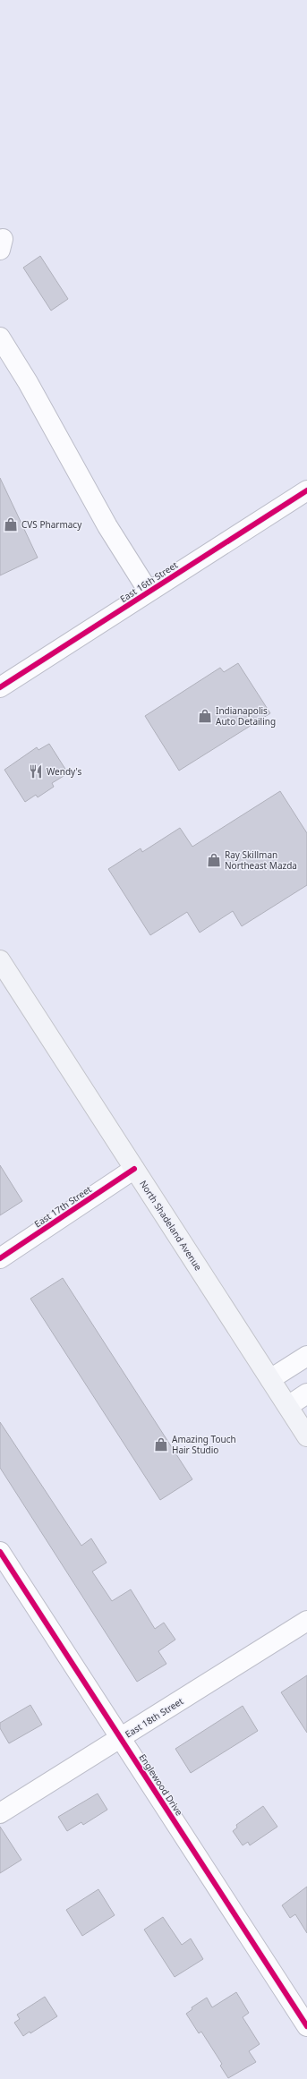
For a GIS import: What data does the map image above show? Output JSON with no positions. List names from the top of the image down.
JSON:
{
  "streets": {
    "main road": ["North Shadeland Avenue"],
    "street": [
      "East 16th Street",
      "East 17th Street",
      "East 18th Street",
      "Englewood Drive"
    ]
  },
  "crossings": [
    ["East 17th Street", "North Shadeland Avenue"],
    ["East 18th Street", "Englewood Drive"]
  ],
  "places": {
    "shop": [
      "CVS Pharmacy",
      "Indianapolis Auto Detailing",
      "Ray Skillman Northeast Mazda",
      "Amazing Touch Hair Studio"
    ],
    "restaurant": ["Wendy's"]
  }
}
